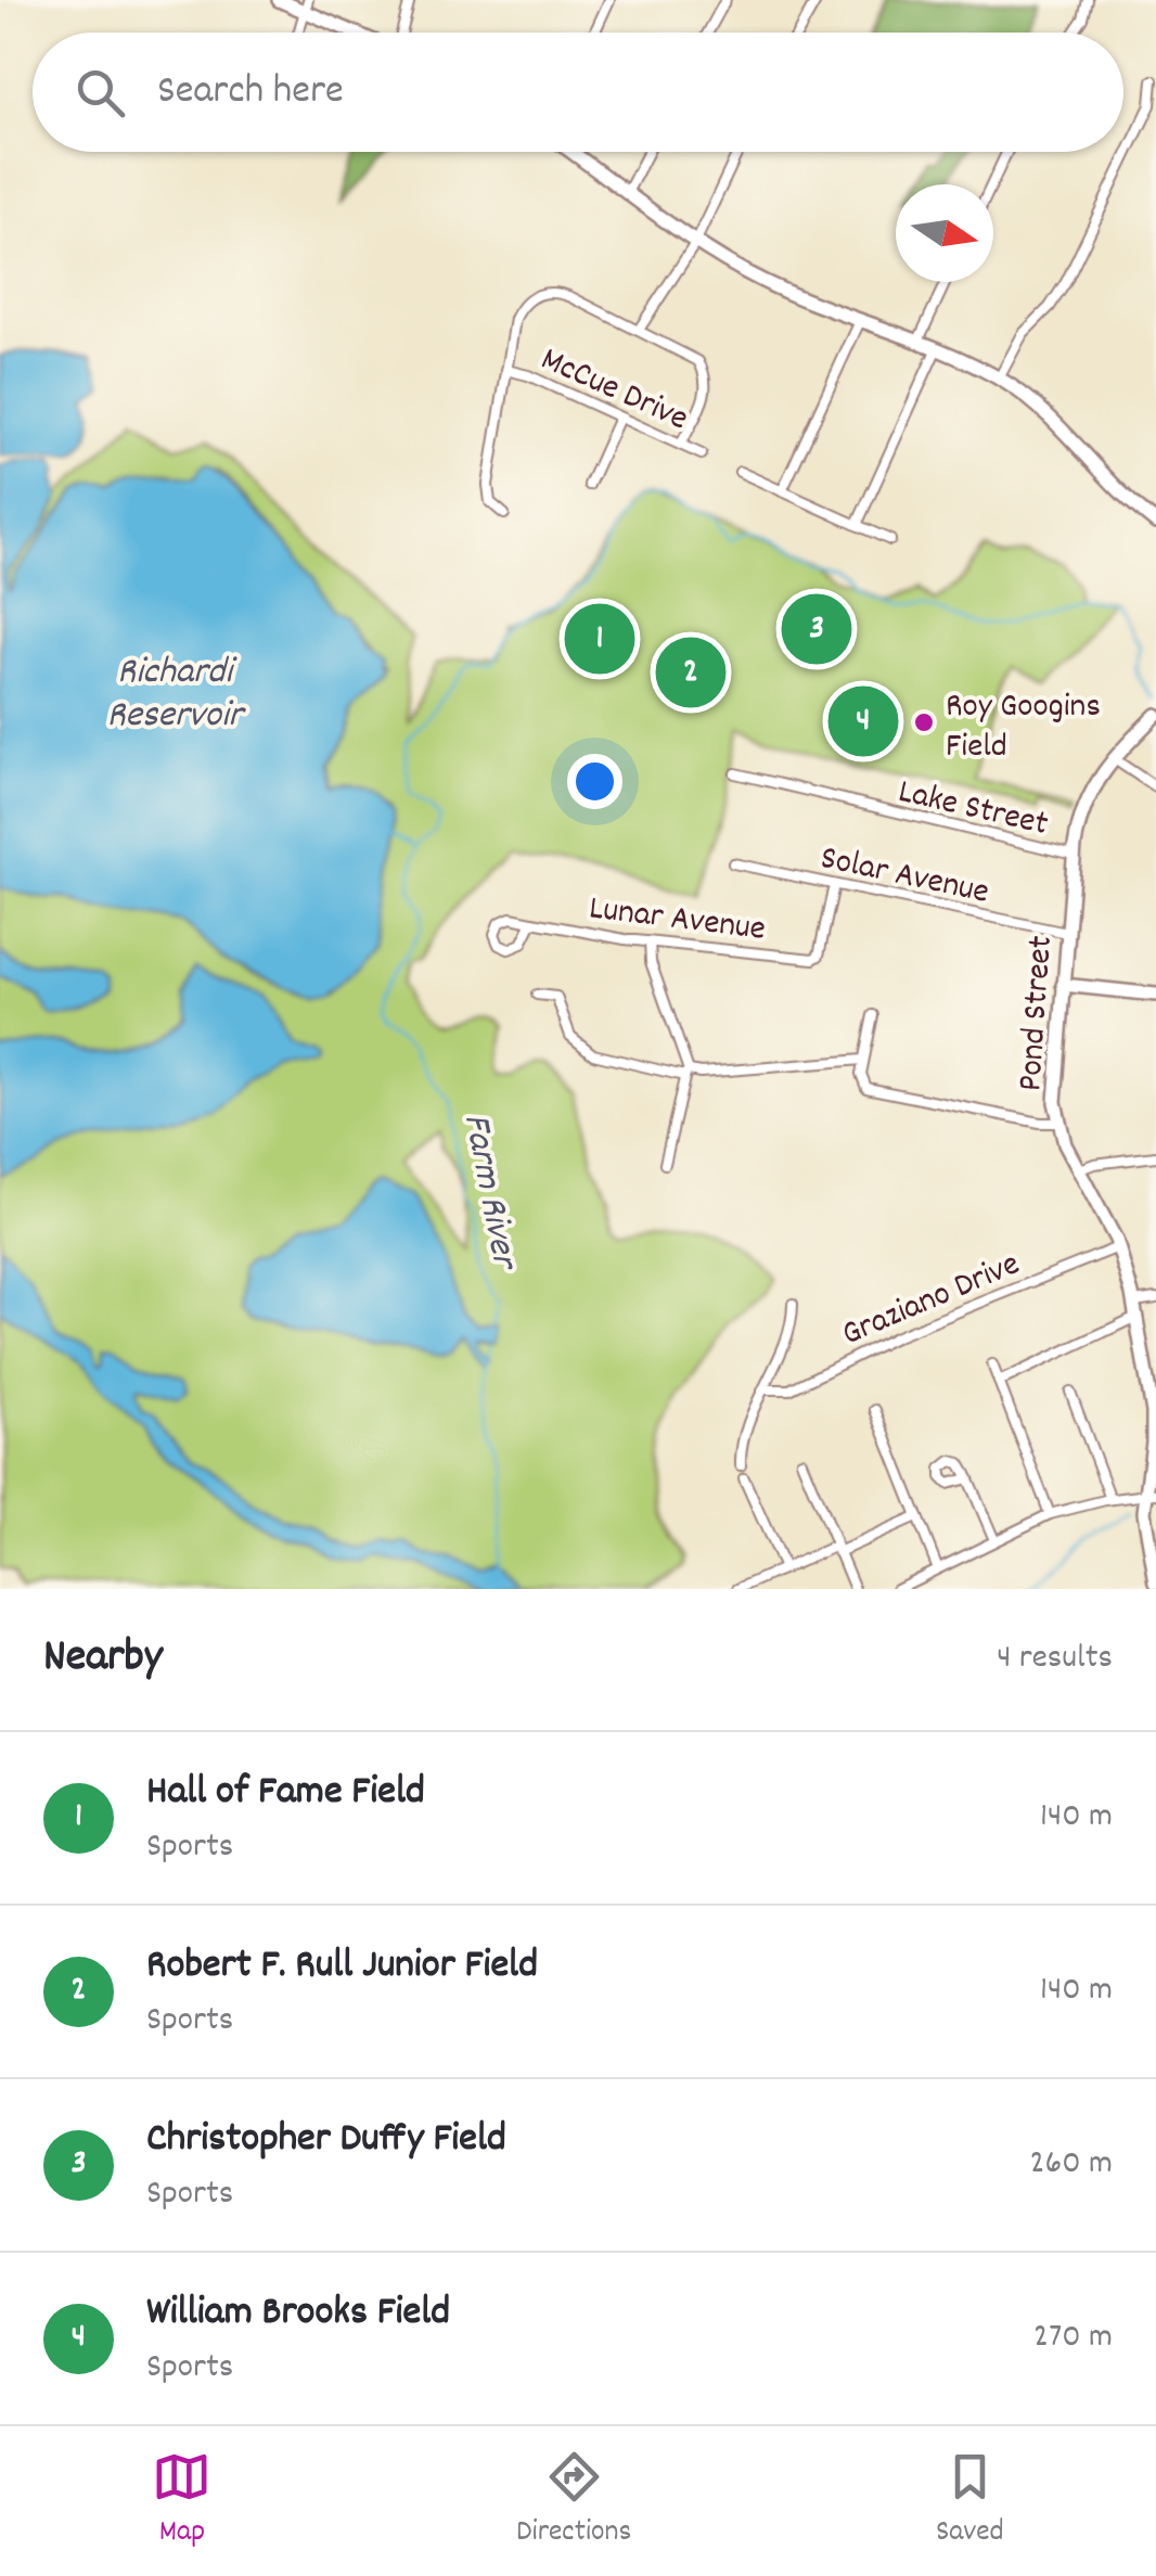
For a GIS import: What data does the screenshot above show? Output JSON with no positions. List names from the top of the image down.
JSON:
{
  "streets": {
    "main road": ["Pond Street"],
    "street": [
      "McCue Drive",
      "Lake Street",
      "Solar Avenue",
      "Lunar Avenue",
      "Graziano Drive"
    ]
  },
  "crossings": [
    ["Lake Street", "Pond Street"],
    ["Solar Avenue", "Lunar Avenue"],
    ["Solar Avenue", "Pond Street"],
    ["Pond Street", "Graziano Drive"]
  ],
  "water": ["Richardi Reservoir", "Farm River"],
  "places": ["Roy Googins Field"],
  "north": "right",
  "page": {
    "search": "Search here",
    "pins": [
      "3",
      "1",
      "2",
      "4"
    ],
    "heading": ["Nearby", "4 results"],
    "list": [
      {
        "mark": "1",
        "name": "Hall of Fame Field",
        "note": "Sports",
        "value": "140 m"
      },
      {
        "mark": "2",
        "name": "Robert F. Rull Junior Field",
        "note": "Sports",
        "value": "140 m"
      },
      {
        "mark": "3",
        "name": "Christopher Duffy Field",
        "note": "Sports",
        "value": "260 m"
      },
      {
        "mark": "4",
        "name": "William Brooks Field",
        "note": "Sports",
        "value": "270 m"
      }
    ],
    "nav": ["Map", "Directions", "Saved"]
  }
}
